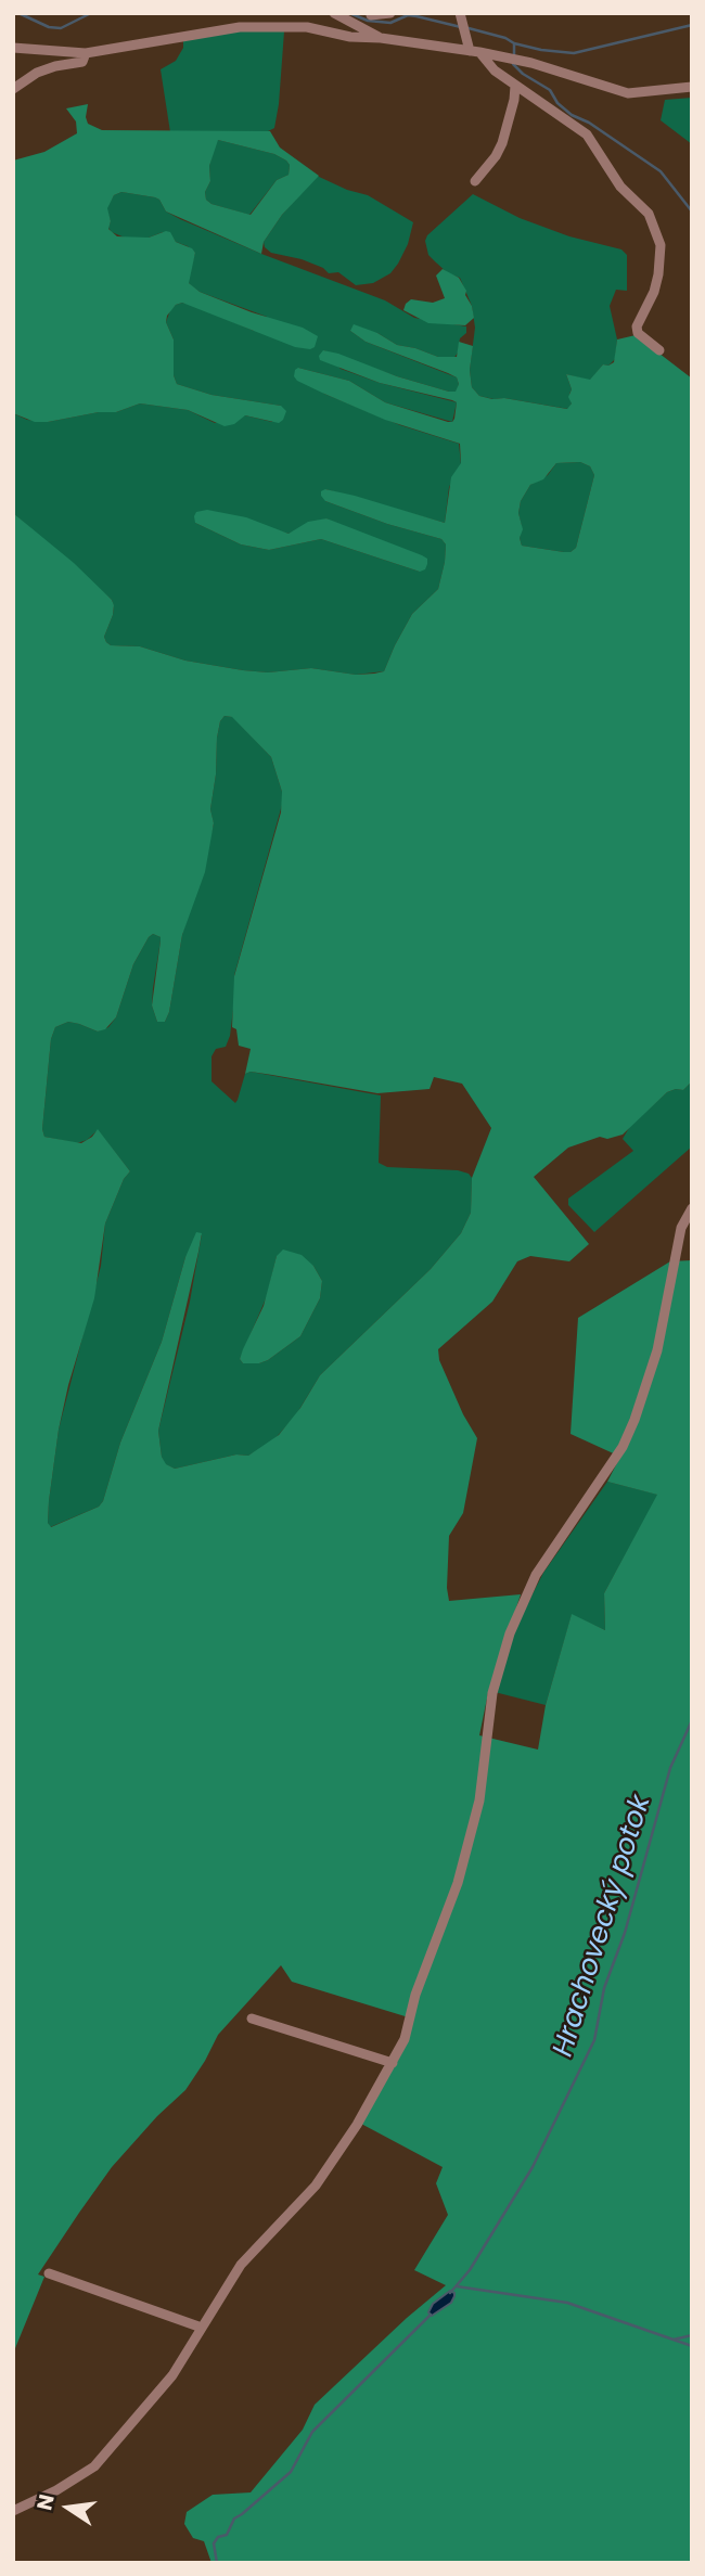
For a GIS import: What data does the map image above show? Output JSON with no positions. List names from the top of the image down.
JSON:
{
  "water": ["Hrachovecký potok"],
  "north": "left"
}
